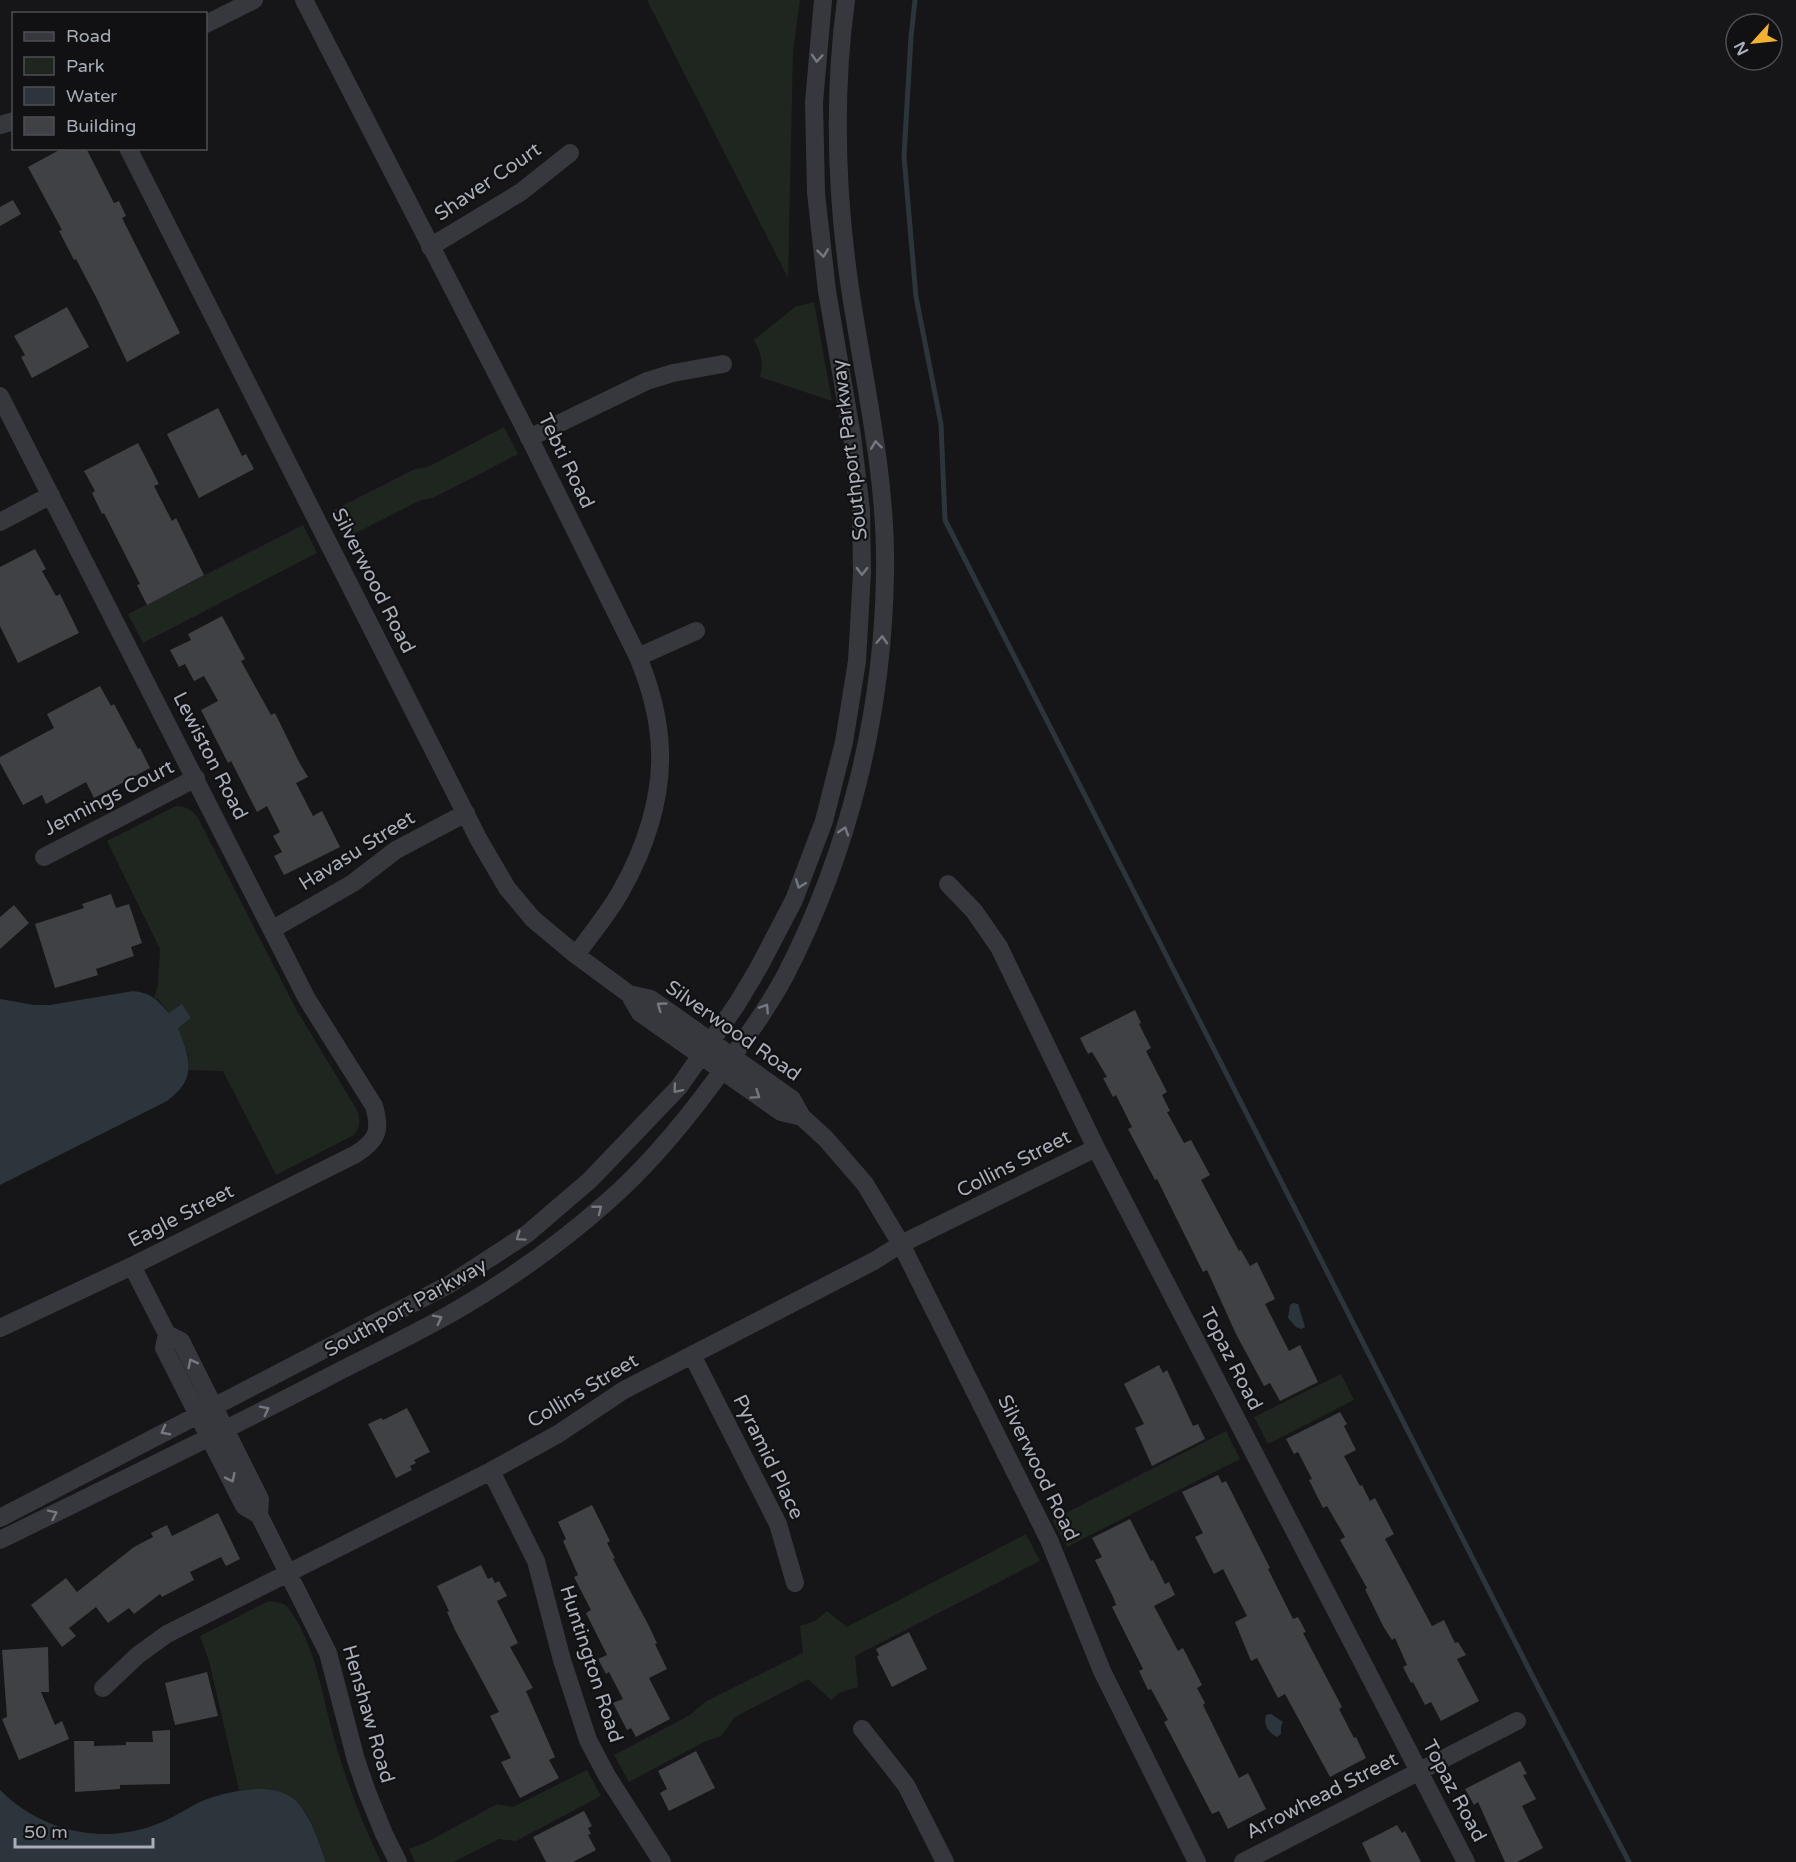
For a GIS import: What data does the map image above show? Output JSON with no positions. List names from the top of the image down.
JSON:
{
  "streets": {
    "street": [
      "Shaver Court",
      "Southport Parkway",
      "Tebti Road",
      "Silverwood Road",
      "Lewiston Road",
      "Jennings Court",
      "Havasu Street",
      "Collins Street",
      "Eagle Street",
      "Topaz Road",
      "Pyramid Place",
      "Huntington Road",
      "Henshaw Road",
      "Arrowhead Street"
    ]
  },
  "crossings": [
    ["Shaver Court", "Tebti Road"],
    ["Southport Parkway", "Silverwood Road"],
    ["Southport Parkway", "Henshaw Road"],
    ["Tebti Road", "Silverwood Road"],
    ["Silverwood Road", "Havasu Street"],
    ["Silverwood Road", "Collins Street"],
    ["Lewiston Road", "Jennings Court"],
    ["Lewiston Road", "Havasu Street"],
    ["Lewiston Road", "Eagle Street"],
    ["Collins Street", "Topaz Road"],
    ["Collins Street", "Pyramid Place"],
    ["Collins Street", "Huntington Road"],
    ["Collins Street", "Henshaw Road"],
    ["Eagle Street", "Henshaw Road"],
    ["Topaz Road", "Arrowhead Street"]
  ],
  "legend": [
    "Road",
    "Park",
    "Water",
    "Building"
  ],
  "scale_bar": "50 m",
  "north": "bottom left"
}
